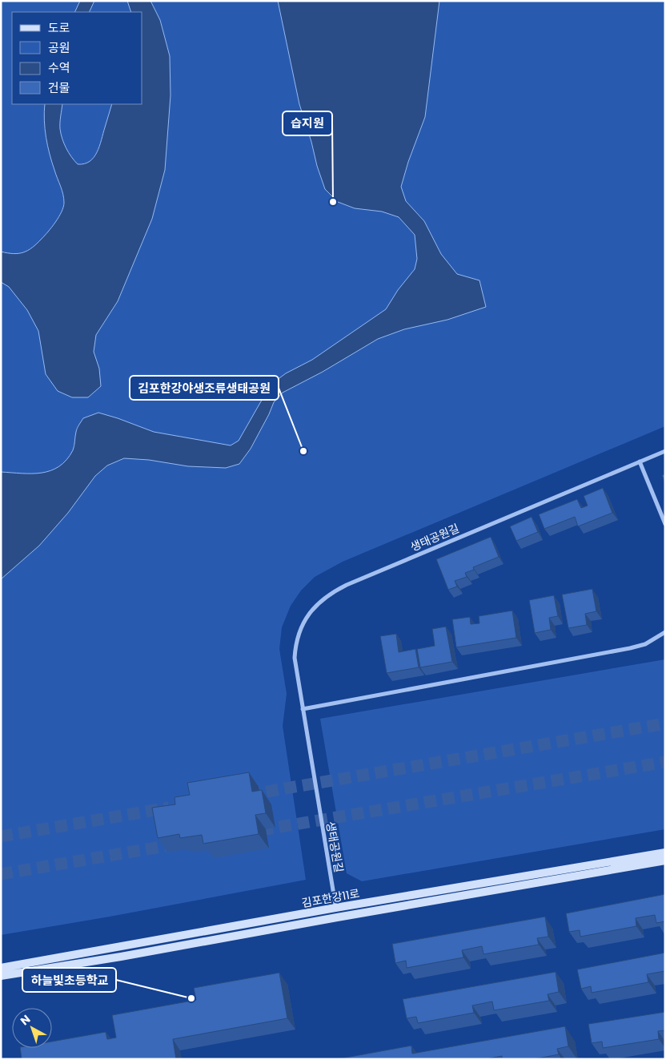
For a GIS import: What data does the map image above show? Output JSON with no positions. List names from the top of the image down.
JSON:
{
  "streets": {
    "main road": ["김포한강11로"],
    "street": ["생태공원길"]
  },
  "crossings": [
    ["생태공원길", "김포한강11로"]
  ],
  "places": ["습지원", "김포한강야생조류생태공원", "하늘빛초등학교"],
  "legend": [
    "도로",
    "공원",
    "수역",
    "건물"
  ],
  "north": "top left"
}
